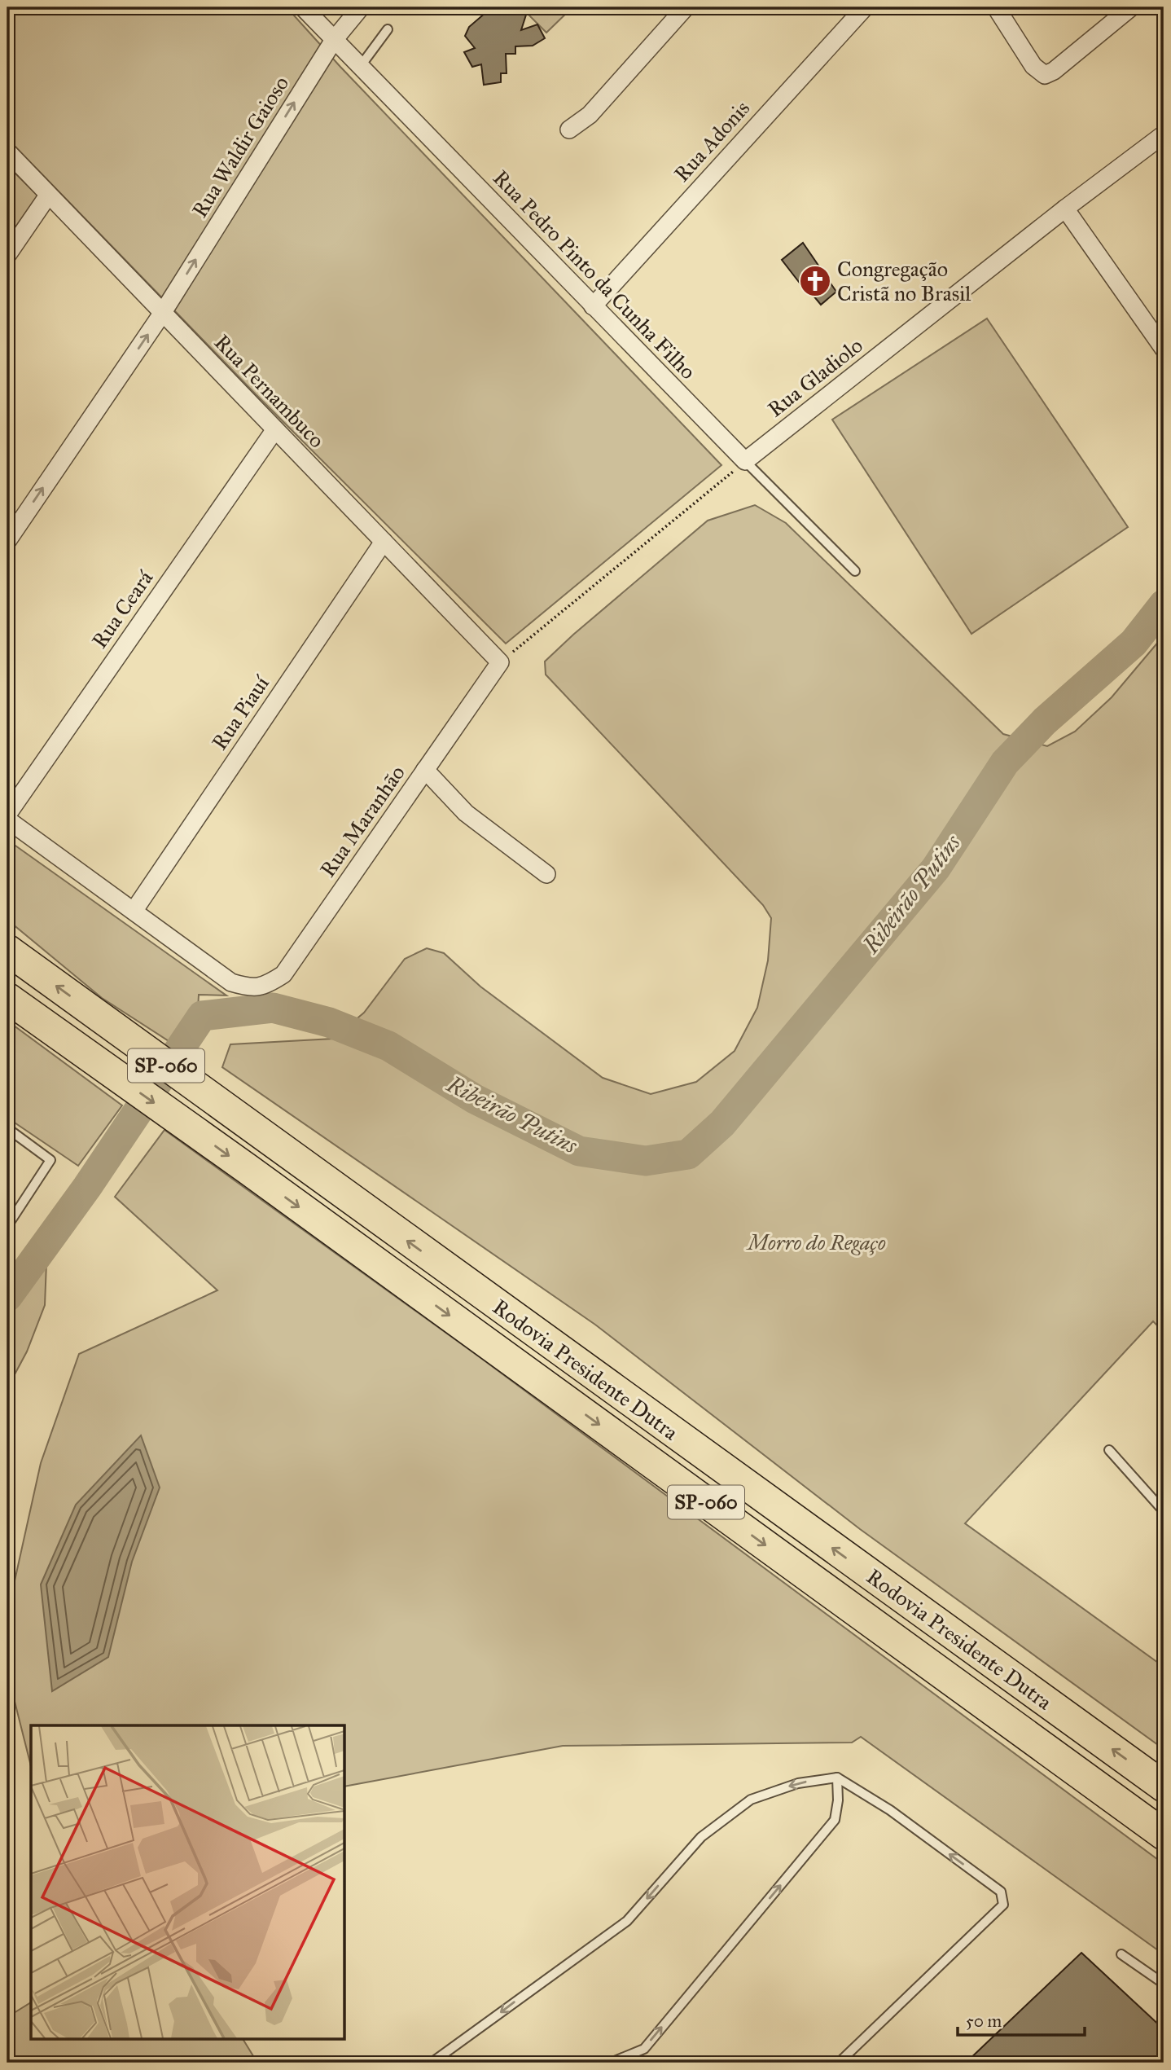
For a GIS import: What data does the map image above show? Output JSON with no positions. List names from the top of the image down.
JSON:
{
  "streets": {
    "highway": ["SP-060", "Rodovia Presidente Dutra"],
    "street": [
      "Rua Adonis",
      "Rua Waldir Gaioso",
      "Rua Pedro Pinto da Cunha Filho",
      "Rua Gladiolo",
      "Rua Pernambuco",
      "Rua Ceará",
      "Rua Piauí",
      "Rua Maranhão"
    ]
  },
  "crossings": [
    ["Rua Adonis", "Rua Pedro Pinto da Cunha Filho"],
    ["Rua Waldir Gaioso", "Rua Pedro Pinto da Cunha Filho"],
    ["Rua Waldir Gaioso", "Rua Pernambuco"],
    ["Rua Pedro Pinto da Cunha Filho", "Rua Gladiolo"],
    ["Rua Pernambuco", "Rua Ceará"],
    ["Rua Pernambuco", "Rua Piauí"],
    ["Rua Pernambuco", "Rua Maranhão"],
    ["Rua Piauí", "Rua Maranhão"]
  ],
  "one_way": ["Rua Waldir Gaioso"],
  "water": ["Ribeirão Putins"],
  "parks": ["Morro do Regaço"],
  "places": {
    "church": ["Congregação Cristã no Brasil"]
  },
  "scale_bar": "50 m"
}
